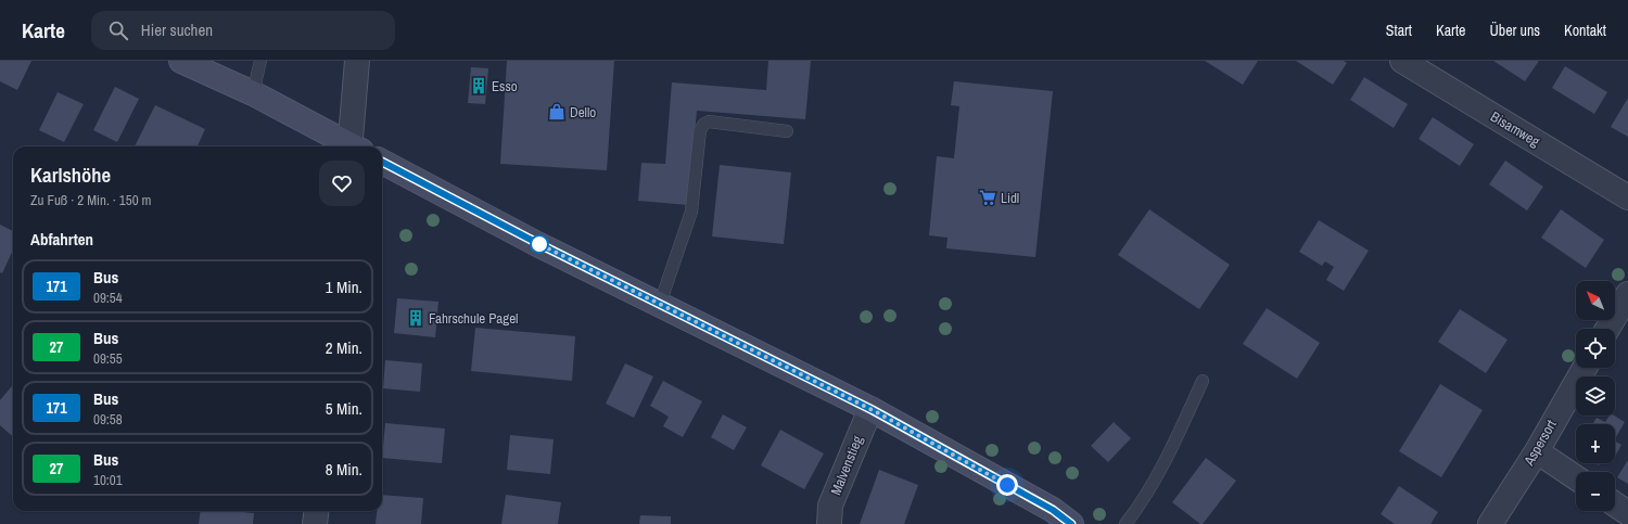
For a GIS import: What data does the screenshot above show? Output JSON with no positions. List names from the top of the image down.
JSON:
{
  "streets": {
    "street": ["Bisamweg", "Aspersort", "Malvenstieg"]
  },
  "places": {
    "building": ["Esso", "Fahrschule Pagel"],
    "shop": ["Dello"],
    "supermarket": ["Lidl"]
  },
  "lines": ["bus line 171"],
  "north": "top left",
  "page": {
    "header": "Karte",
    "search": "Hier suchen",
    "nav": [
      "Start",
      "Karte",
      "Über uns",
      "Kontakt"
    ],
    "heading": [
      ["Karlshöhe", "Zu Fuß · 2 Min. · 150 m"],
      "Abfahrten"
    ],
    "list": [
      {
        "mark": "171",
        "name": "Bus",
        "note": "09:54",
        "value": "1 Min."
      },
      {
        "mark": "27",
        "name": "Bus",
        "note": "09:55",
        "value": "2 Min."
      },
      {
        "mark": "171",
        "name": "Bus",
        "note": "09:58",
        "value": "5 Min."
      },
      {
        "mark": "27",
        "name": "Bus",
        "note": "10:01",
        "value": "8 Min."
      }
    ],
    "map_buttons": ["+", "−"]
  }
}
